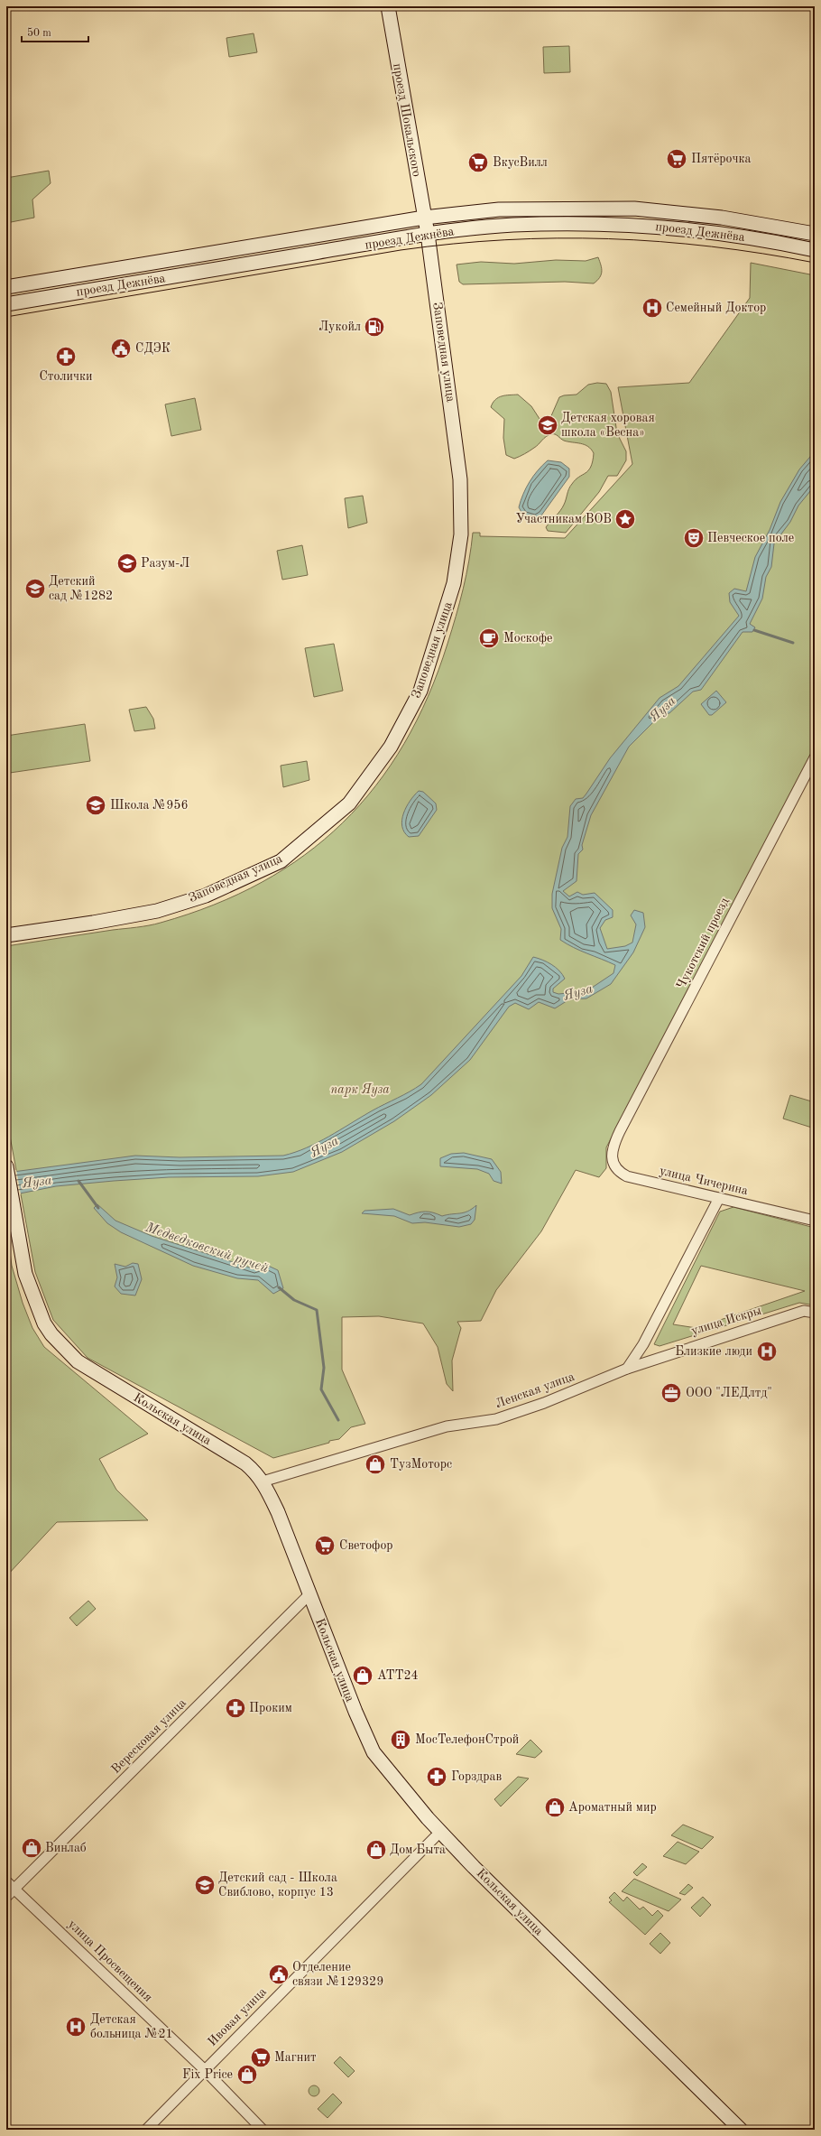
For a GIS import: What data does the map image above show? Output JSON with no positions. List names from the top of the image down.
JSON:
{
  "streets": {
    "main road": [
      "проезд Шокальского",
      "проезд Дежнёва",
      "Заповедная улица",
      "Кольская улица"
    ],
    "street": [
      "Чукотский проезд",
      "улица Чичерина",
      "улица Искры",
      "Ленская улица",
      "Вересковая улица",
      "улица Просвещения",
      "Ивовая улица"
    ]
  },
  "crossings": [
    ["проезд Шокальского", "проезд Дежнёва"],
    ["проезд Шокальского", "Заповедная улица"],
    ["проезд Дежнёва", "Заповедная улица"],
    ["Чукотский проезд", "улица Чичерина"],
    ["улица Искры", "Ленская улица"],
    ["Ленская улица", "Кольская улица"],
    ["Кольская улица", "Вересковая улица"],
    ["Кольская улица", "Ивовая улица"],
    ["Вересковая улица", "улица Просвещения"],
    ["улица Просвещения", "Ивовая улица"]
  ],
  "water": ["Яуза", "Медведковский ручей"],
  "parks": ["парк Яуза"],
  "places": {
    "supermarket": [
      "Пятёрочка",
      "ВкусВилл",
      "Светофор",
      "Магнит"
    ],
    "hospital": ["Семейный Доктор", "Близкие люди", "Детская больница №21"],
    "fuel station": ["Лукойл"],
    "public building": ["СДЭК", "Отделение связи №129329"],
    "pharmacy": ["Столички", "Проким", "Горздрав"],
    "school or university": [
      "Детская хоровая школа «Весна»",
      "Разум-Л",
      "Детский сад №1282",
      "Школа №956",
      "Детский сад - Школа Свиблово, корпус 13"
    ],
    "place": ["Участникам ВОВ"],
    "theatre": ["Певческое поле"],
    "cafe": ["Москофе"],
    "office": ["ООО \"ЛЕДлтд\""],
    "shop": [
      "ТузМоторс",
      "АТТ24",
      "Ароматный мир",
      "Винлаб",
      "Дом Быта",
      "Fix Price"
    ],
    "building": ["МосТелефонСтрой"]
  },
  "scale_bar": "50 m"
}
